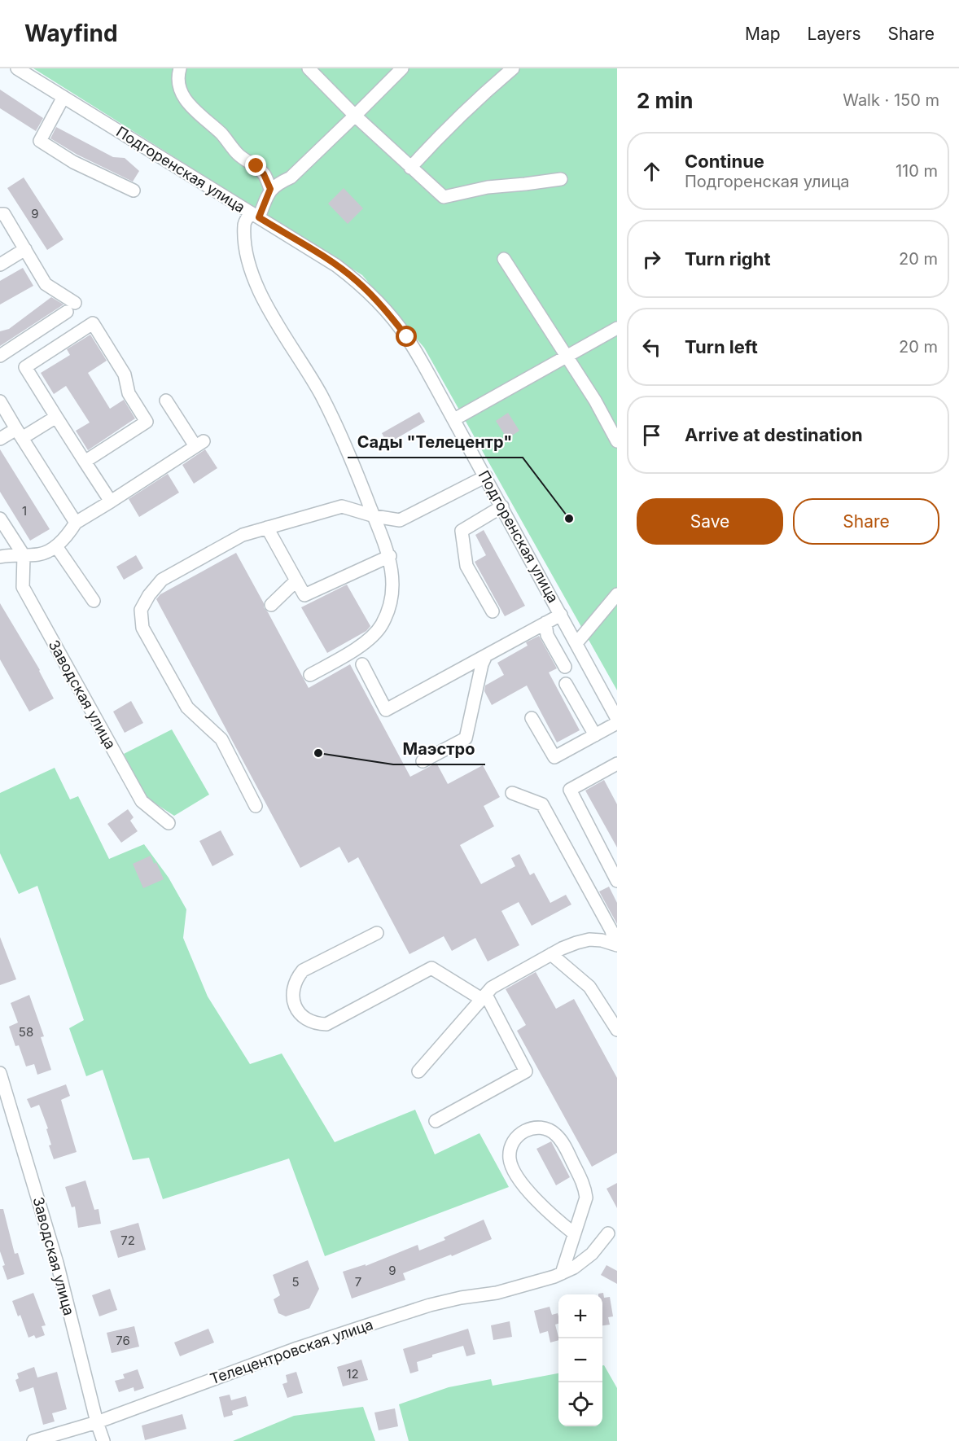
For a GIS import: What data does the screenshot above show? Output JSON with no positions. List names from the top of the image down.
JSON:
{
  "streets": {
    "street": ["Подгоренская улица", "Заводская улица", "Телецентровская улица"]
  },
  "crossings": [
    ["Заводская улица", "Телецентровская улица"]
  ],
  "places": ["Сады \"Телецентр\"", "Маэстро"],
  "house_numbers": [
    "9",
    "1",
    "58",
    "72",
    "9",
    "5",
    "7",
    "76",
    "12"
  ],
  "page": {
    "header": "Wayfind",
    "nav": ["Map", "Layers", "Share"],
    "heading": ["2 min", "Walk · 150 m"],
    "list": [
      ["Continue", "Подгоренская улица", "110 m"],
      ["Turn right", "20 m"],
      ["Turn left", "20 m"],
      "Arrive at destination"
    ],
    "buttons": ["Save", "Share"],
    "map_buttons": ["+", "−"]
  }
}
